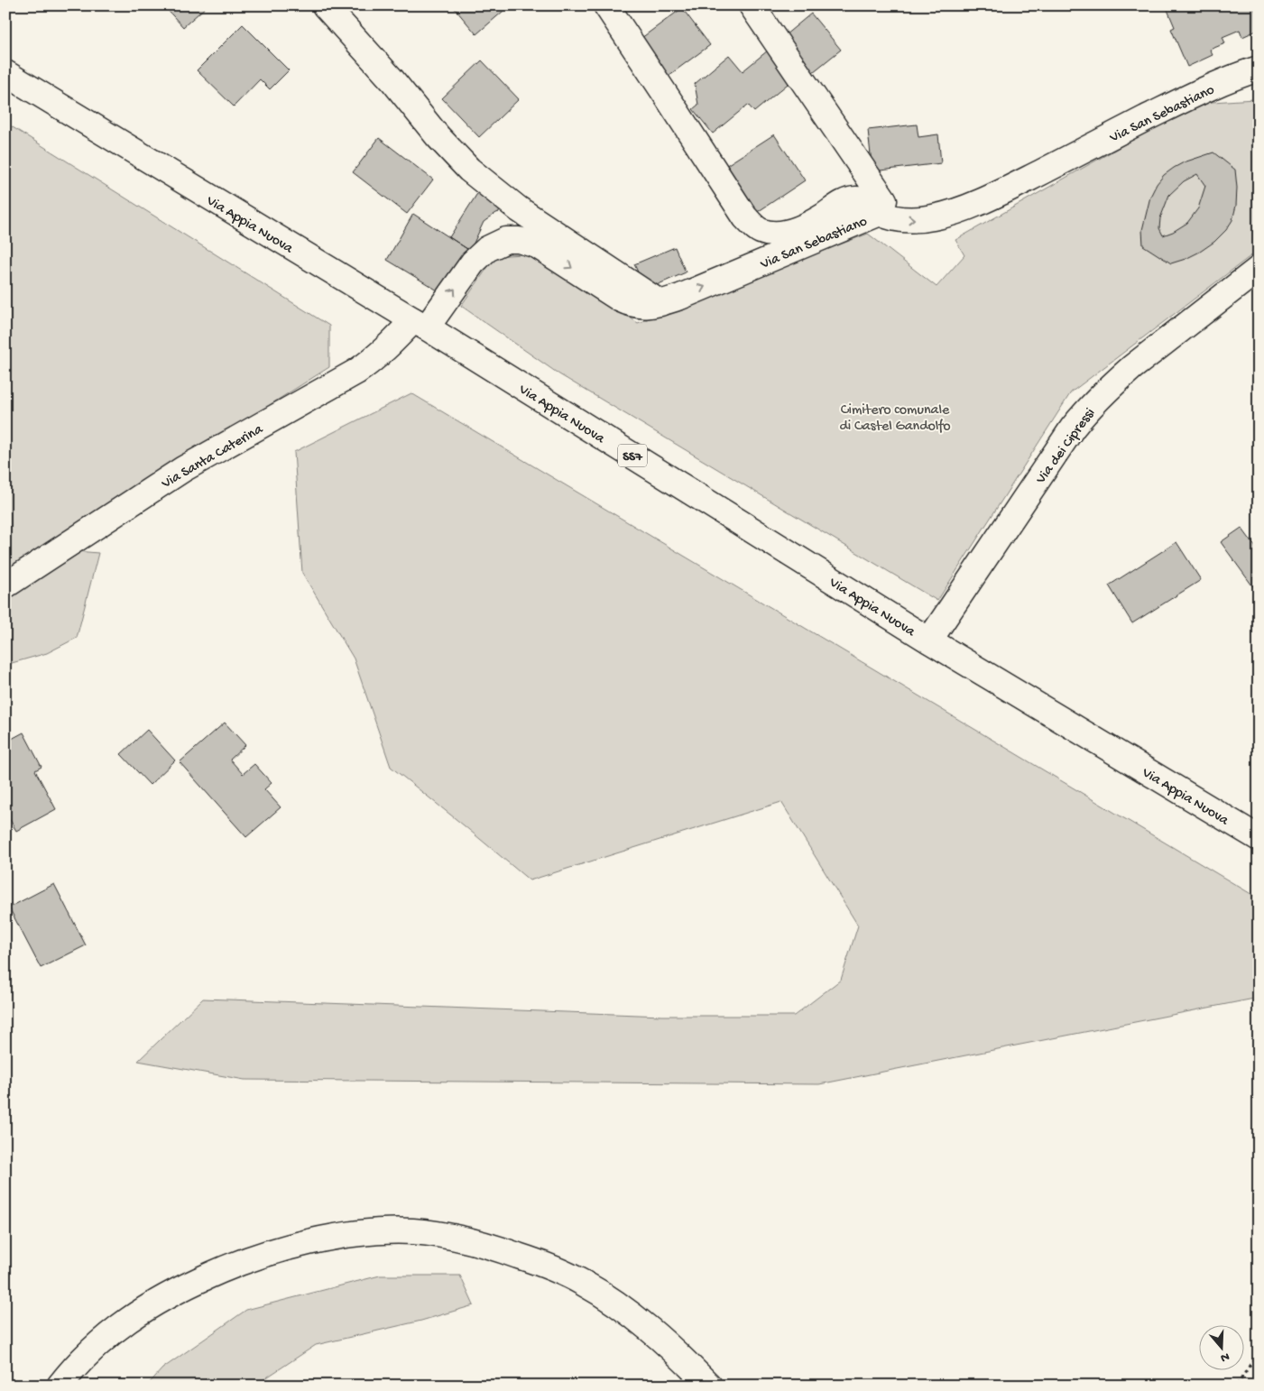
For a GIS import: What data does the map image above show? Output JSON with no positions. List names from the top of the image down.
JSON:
{
  "streets": {
    "street": [
      "Via San Sebastiano",
      "Via Appia Nuova",
      "Via dei Cipressi",
      "Via Santa Caterina",
      "SS7"
    ]
  },
  "crossings": [
    ["Via San Sebastiano", "Via Appia Nuova"],
    ["Via San Sebastiano", "Via Santa Caterina"],
    ["Via Appia Nuova", "Via dei Cipressi"],
    ["Via Appia Nuova", "Via Santa Caterina"]
  ],
  "one_way": ["Via San Sebastiano"],
  "parks": ["Cimitero comunale di Castel Gandolfo"],
  "north": "bottom"
}
